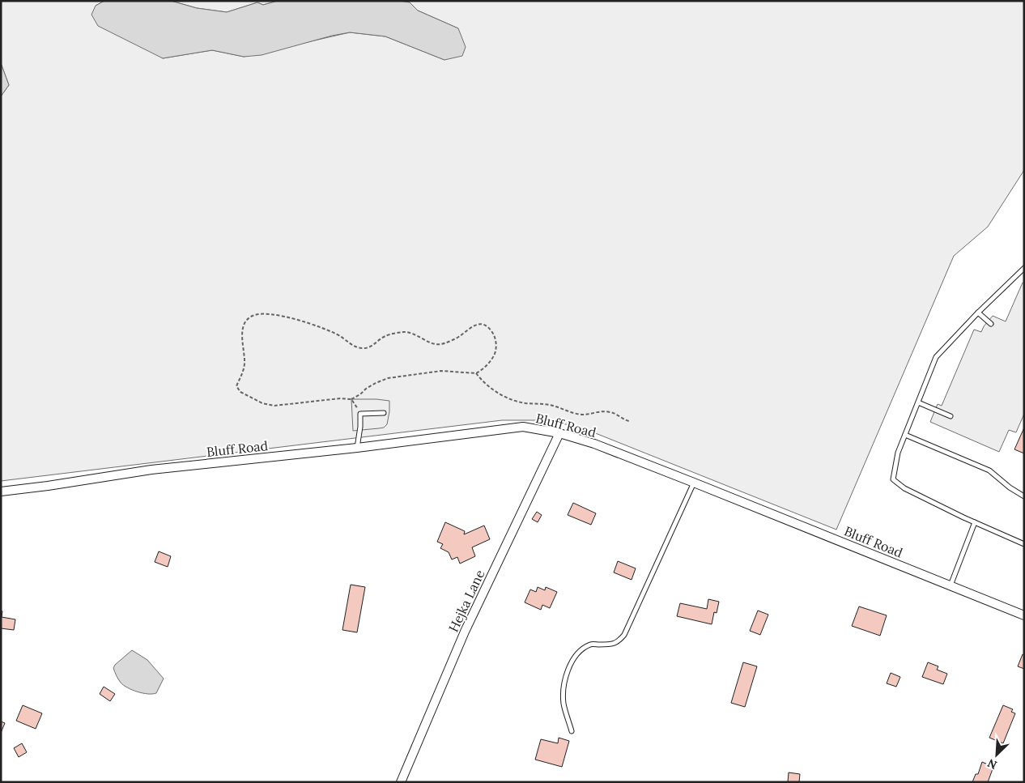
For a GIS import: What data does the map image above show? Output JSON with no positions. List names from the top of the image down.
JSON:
{
  "streets": {
    "street": ["Bluff Road", "Hejka Lane"]
  },
  "crossings": [
    ["Bluff Road", "Hejka Lane"]
  ],
  "north": "bottom left"
}
